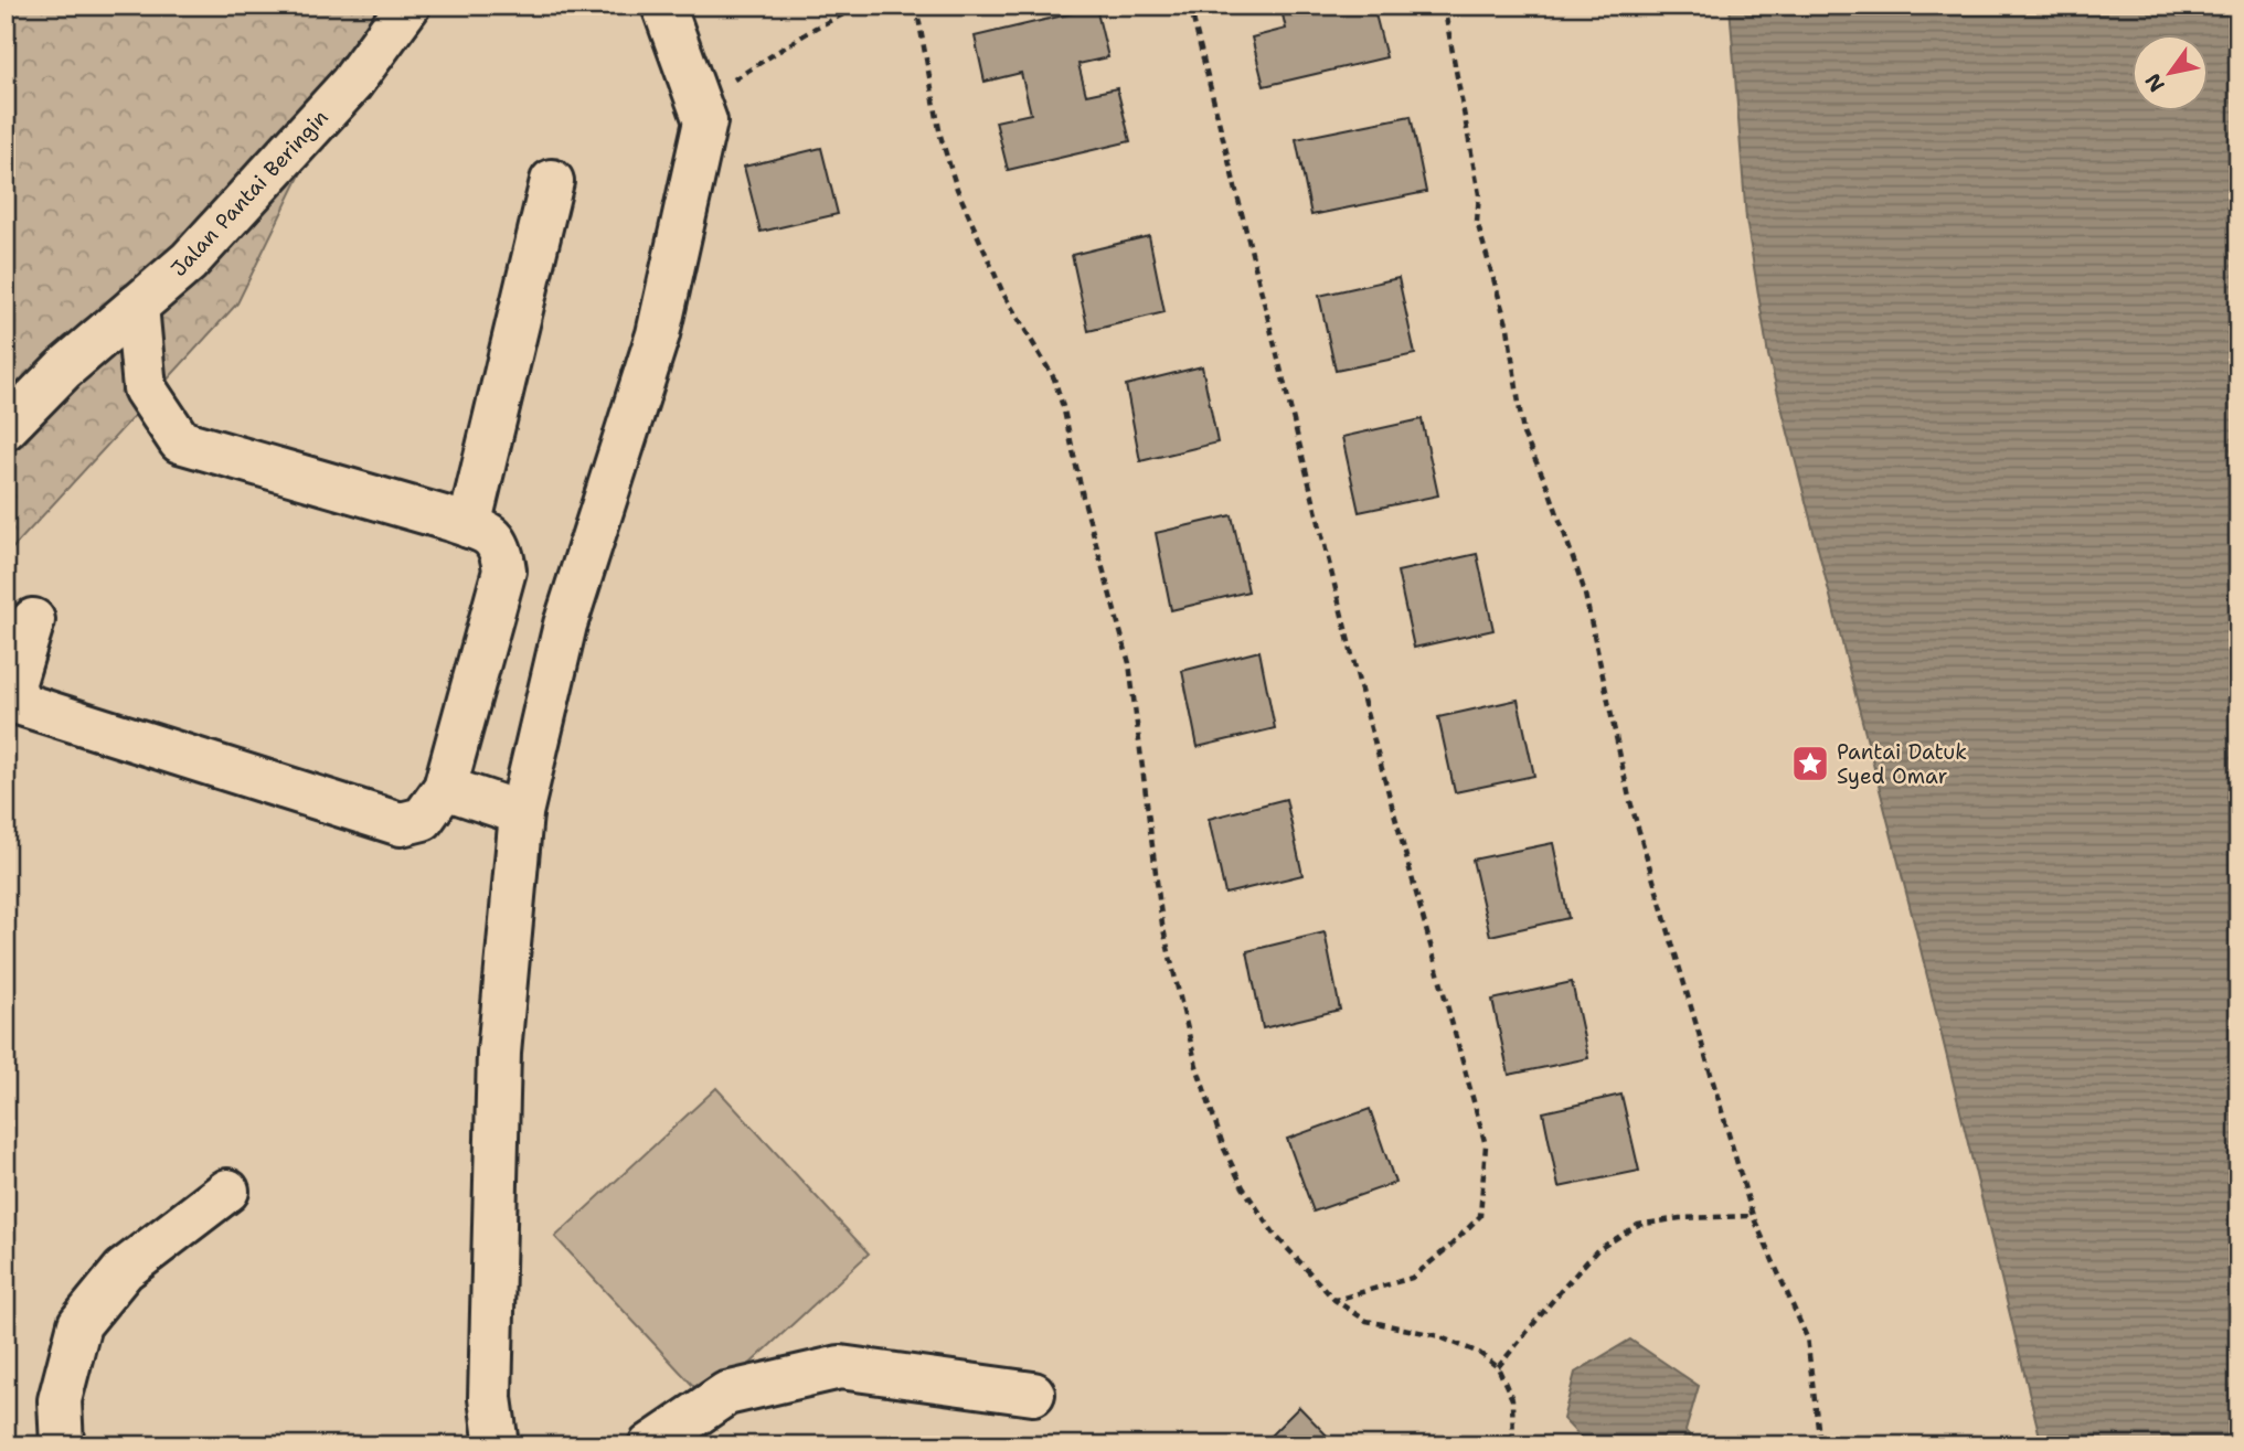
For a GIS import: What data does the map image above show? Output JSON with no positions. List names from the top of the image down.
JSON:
{
  "streets": {
    "street": ["Jalan Pantai Beringin"]
  },
  "places": {
    "place": ["Pantai Datuk Syed Omar"]
  },
  "north": "bottom left"
}
